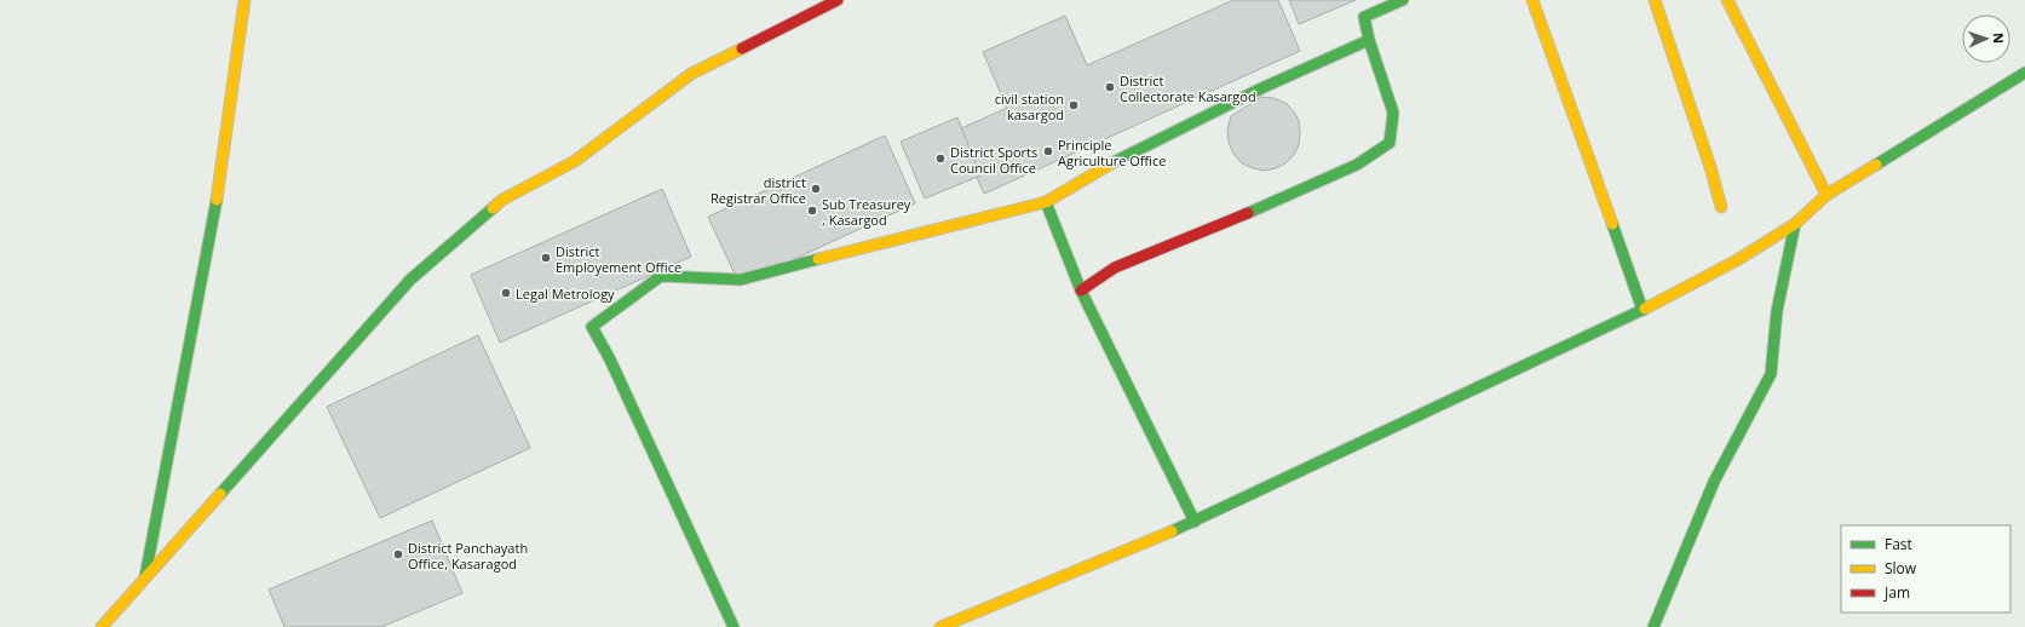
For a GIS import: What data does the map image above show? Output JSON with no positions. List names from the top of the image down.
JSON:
{
  "places": [
    "District Collectorate Kasargod",
    "civil station kasargod",
    "Principle Agriculture Office",
    "District Sports Council Office",
    "district Registrar Office",
    "Sub Treasurey , Kasargod",
    "District Employement Office",
    "Legal Metrology",
    "District Panchayath Office, Kasaragod"
  ],
  "legend": ["Fast", "Slow", "Jam"],
  "north": "right"
}
